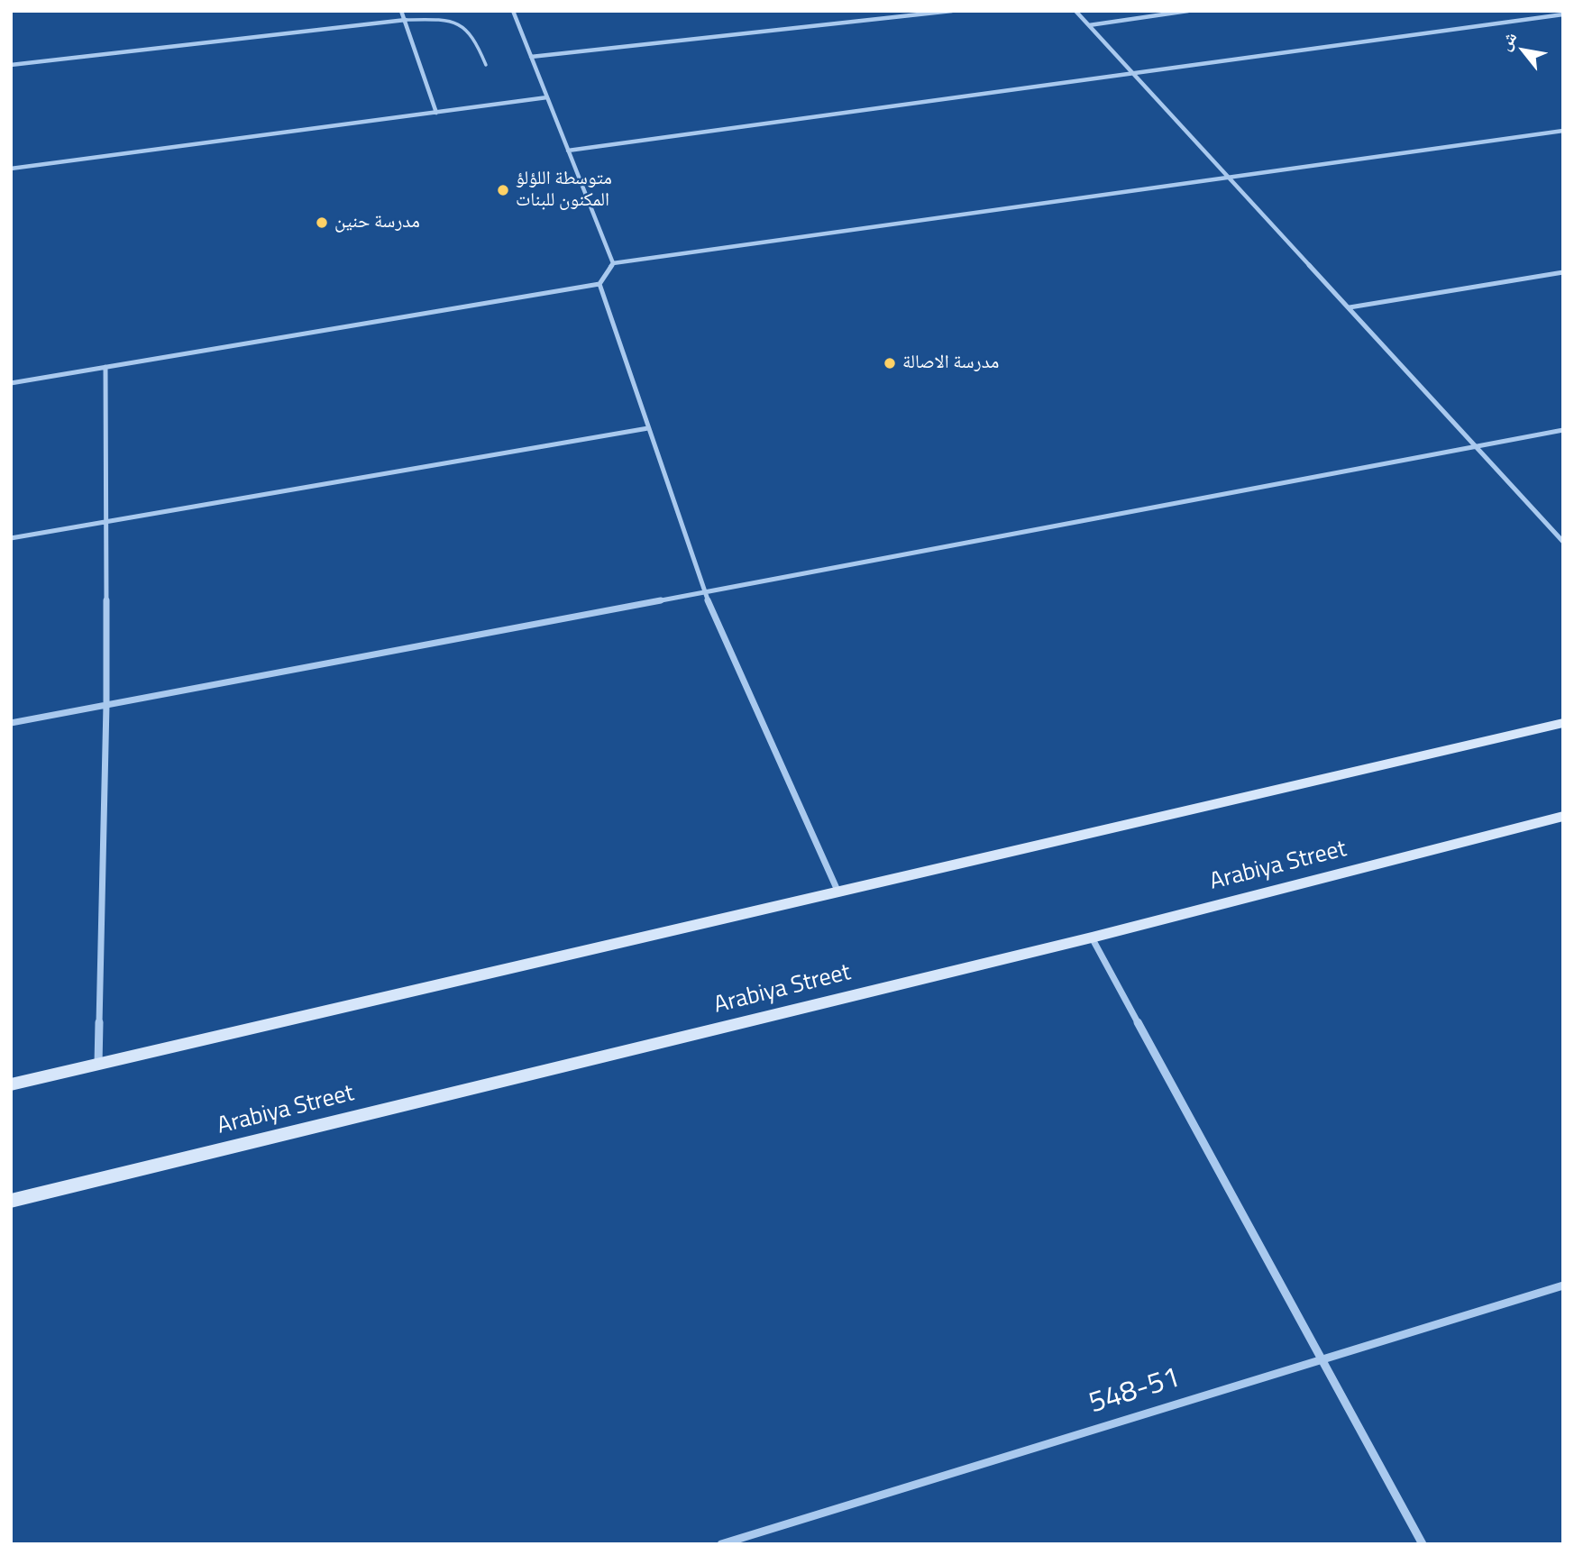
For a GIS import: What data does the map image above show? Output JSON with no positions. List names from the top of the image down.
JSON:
{
  "streets": {
    "main road": ["Arabiya Street"],
    "street": ["548-51"]
  },
  "places": ["متوسطة اللؤلؤ المكنون للبنات", "مدرسة حنين", "مدرسة الاصالة"],
  "north": "top left"
}
